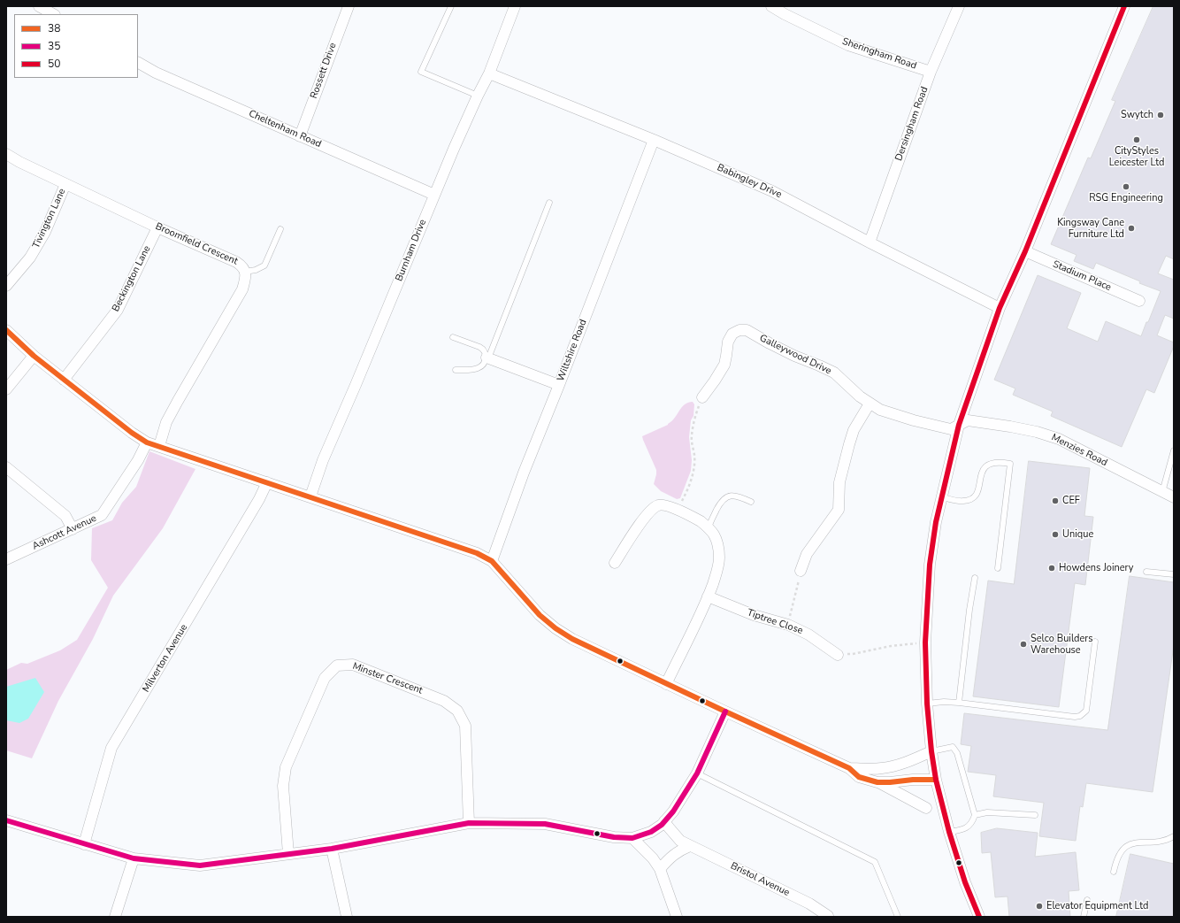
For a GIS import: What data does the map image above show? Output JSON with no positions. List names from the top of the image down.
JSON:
{
  "streets": {
    "street": [
      "Sheringham Road",
      "Rossett Drive",
      "Dersingham Road",
      "Cheltenham Road",
      "Babingley Drive",
      "Tivington Lane",
      "Broomfield Crescent",
      "Burnham Drive",
      "Stadium Place",
      "Beckington Lane",
      "Wiltshire Road",
      "Galleywood Drive",
      "Menzies Road",
      "Ashcott Avenue",
      "Tiptree Close",
      "Milverton Avenue",
      "Minster Crescent",
      "Bristol Avenue"
    ]
  },
  "crossings": [
    ["Sheringham Road", "Dersingham Road"],
    ["Rossett Drive", "Cheltenham Road"],
    ["Dersingham Road", "Babingley Drive"],
    ["Cheltenham Road", "Burnham Drive"],
    ["Babingley Drive", "Burnham Drive"],
    ["Babingley Drive", "Wiltshire Road"],
    ["Tivington Lane", "Broomfield Crescent"],
    ["Broomfield Crescent", "Beckington Lane"],
    ["Galleywood Drive", "Menzies Road"]
  ],
  "places": [
    "Swytch",
    "CityStyles Leicester Ltd",
    "RSG Engineering",
    "Kingsway Cane Furniture Ltd",
    "CEF",
    "Unique",
    "Howdens Joinery",
    "Selco Builders Warehouse",
    "Elevator Equipment Ltd"
  ],
  "lines": ["transit line 50", "transit line 38", "transit line 35"],
  "legend": ["38", "35", "50"]
}
